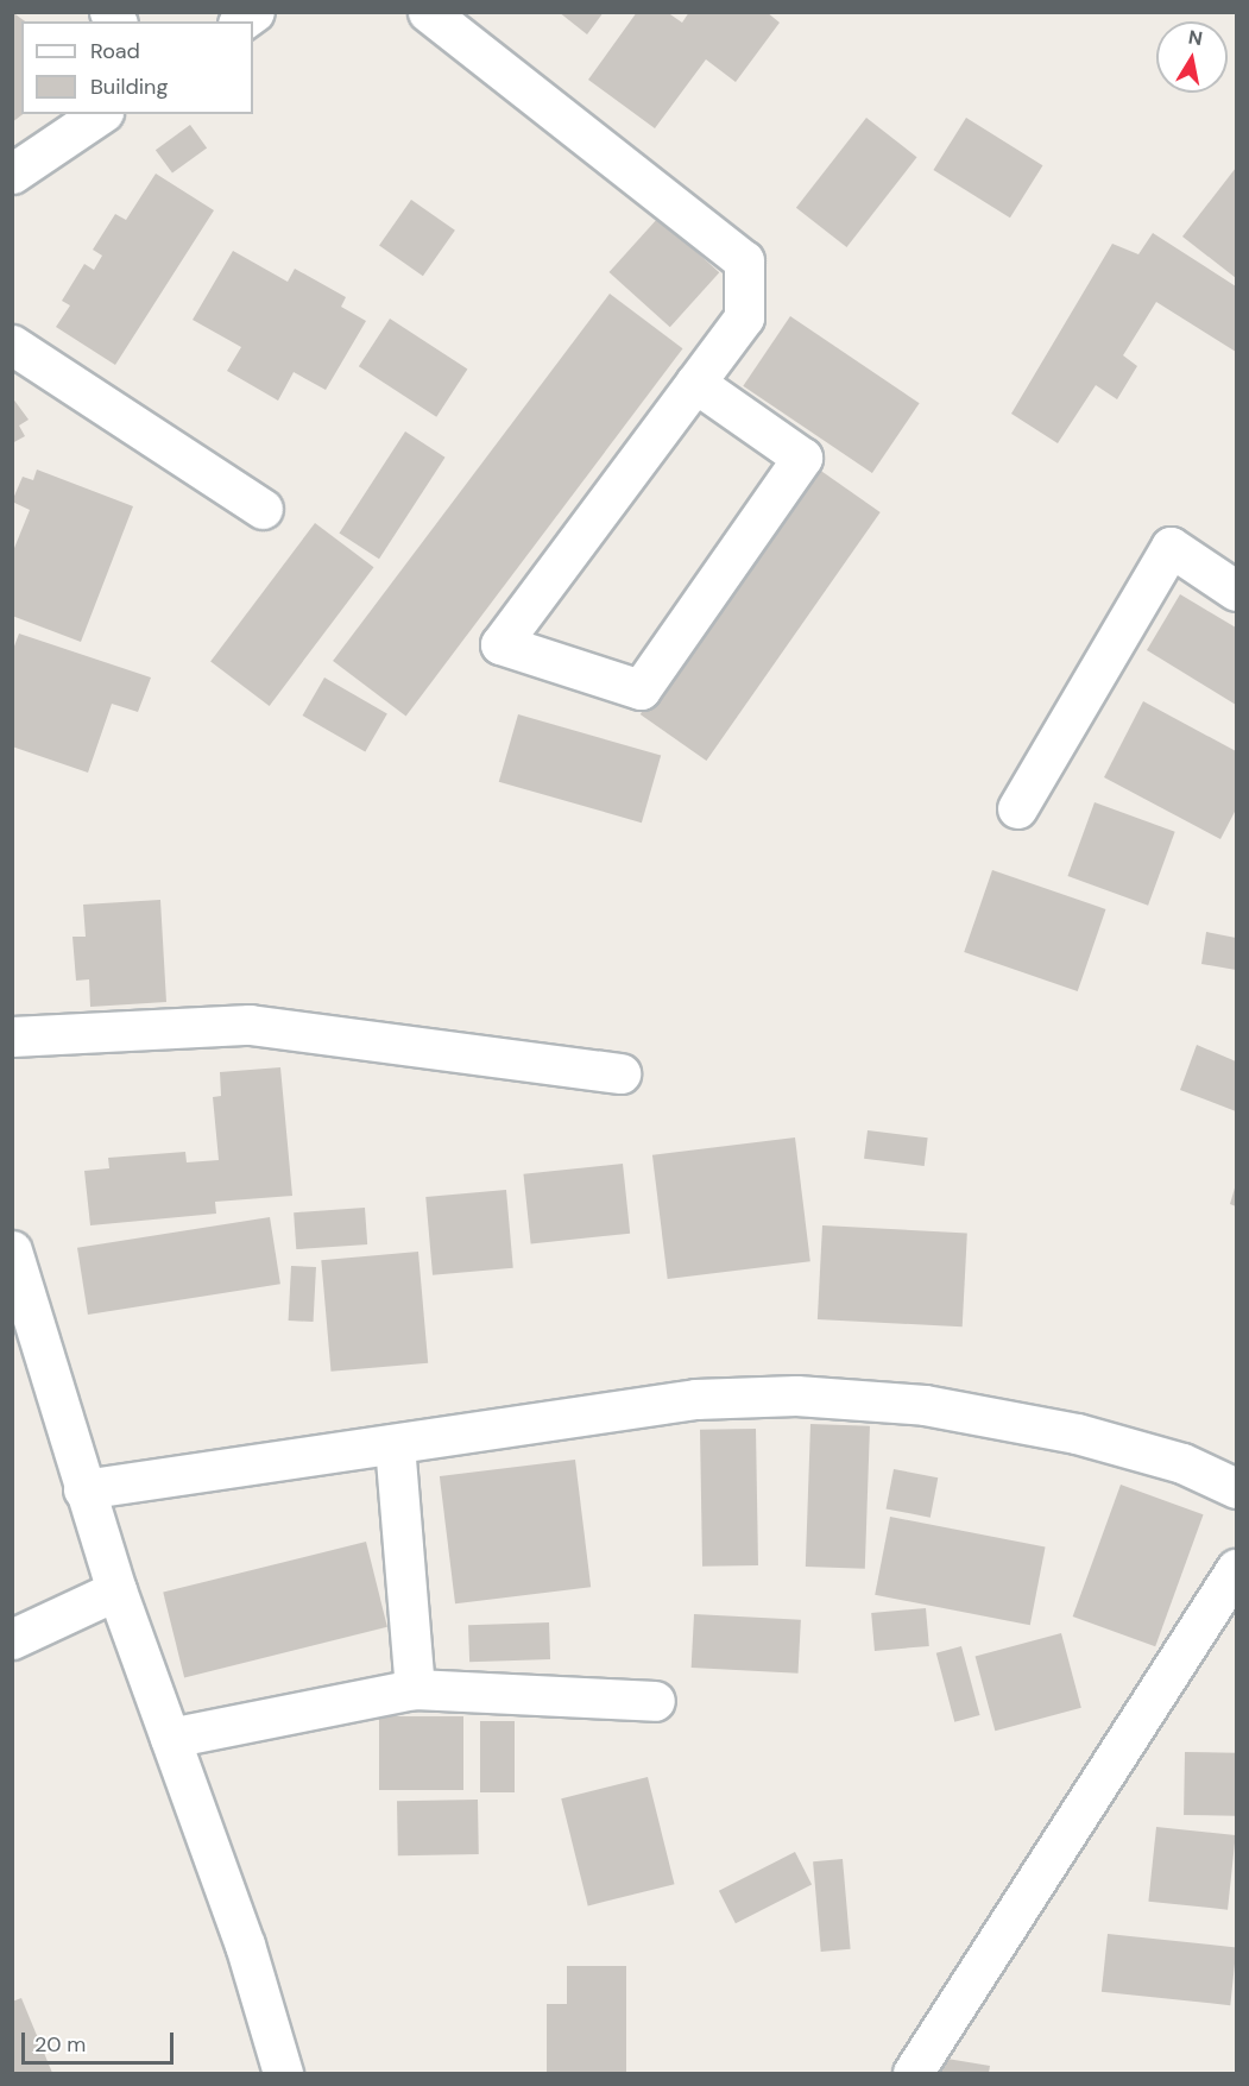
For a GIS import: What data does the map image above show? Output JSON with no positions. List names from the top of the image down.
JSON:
{
  "legend": ["Road", "Building"],
  "scale_bar": "20 m",
  "north": "top"
}
